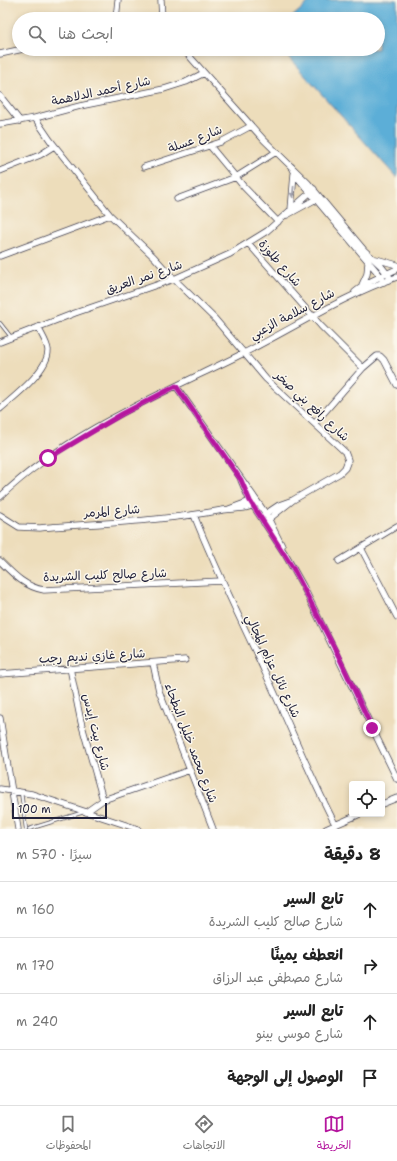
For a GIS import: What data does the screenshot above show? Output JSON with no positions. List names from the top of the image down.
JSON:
{
  "streets": {
    "street": [
      "شارع أحمد الدلاهمة",
      "شارع عسلة",
      "شارع طلوزة",
      "شارع نمر العريق",
      "شارع سلامة الزعبي",
      "شارع رافع بني صخر",
      "شارع المرمر",
      "شارع صالح كليب الشريدة",
      "شارع غازي نديم رجب",
      "شارع نائل عزام المجالي",
      "شارع بيت إيدس",
      "شارع محمد خليل البطحاء"
    ]
  },
  "crossings": [
    ["شارع أحمد الدلاهمة", "شارع رافع بني صخر"],
    ["شارع طلوزة", "شارع نمر العريق"],
    ["شارع طلوزة", "شارع سلامة الزعبي"],
    ["شارع نمر العريق", "شارع رافع بني صخر"],
    ["شارع سلامة الزعبي", "شارع رافع بني صخر"],
    ["شارع المرمر", "شارع نائل عزام المجالي"],
    ["شارع صالح كليب الشريدة", "شارع نائل عزام المجالي"],
    ["شارع غازي نديم رجب", "شارع بيت إيدس"],
    ["شارع غازي نديم رجب", "شارع محمد خليل البطحاء"]
  ],
  "scale_bar": "100 m",
  "page": {
    "search": "ابحث هنا",
    "scale": "100 m",
    "heading": ["8 دقيقة", "سيرًا · 570 m"],
    "list": [
      ["تابع السير", "شارع صالح كليب الشريدة", "160 m"],
      ["انعطف يمينًا", "شارع مصطفى عبد الرزاق", "170 m"],
      ["تابع السير", "شارع موسى بينو", "240 m"],
      "الوصول إلى الوجهة"
    ],
    "nav": ["الخريطة", "الاتجاهات", "المحفوظات"]
  }
}
